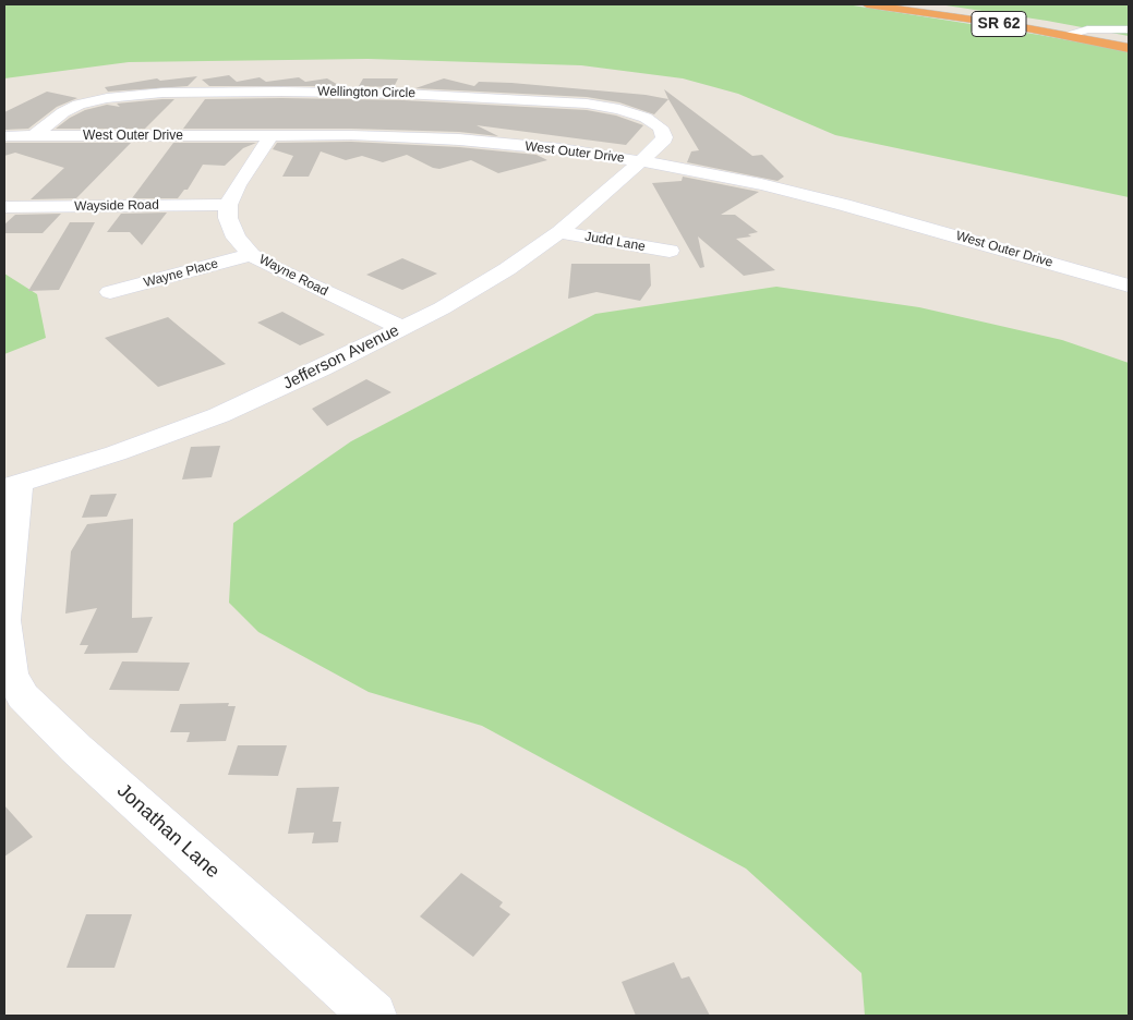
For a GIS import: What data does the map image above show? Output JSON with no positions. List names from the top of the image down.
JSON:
{
  "streets": {
    "highway": ["SR 62"],
    "street": [
      "Wellington Circle",
      "West Outer Drive",
      "Wayside Road",
      "Judd Lane",
      "Wayne Place",
      "Wayne Road",
      "Jefferson Avenue",
      "Jonathan Lane"
    ]
  },
  "crossings": [
    ["Wellington Circle", "West Outer Drive"],
    ["Wellington Circle", "Jefferson Avenue"],
    ["West Outer Drive", "Jefferson Avenue"],
    ["Wayside Road", "Wayne Road"],
    ["Judd Lane", "Jefferson Avenue"],
    ["Wayne Place", "Wayne Road"],
    ["Wayne Road", "Jefferson Avenue"],
    ["Jefferson Avenue", "Jonathan Lane"]
  ]
}
